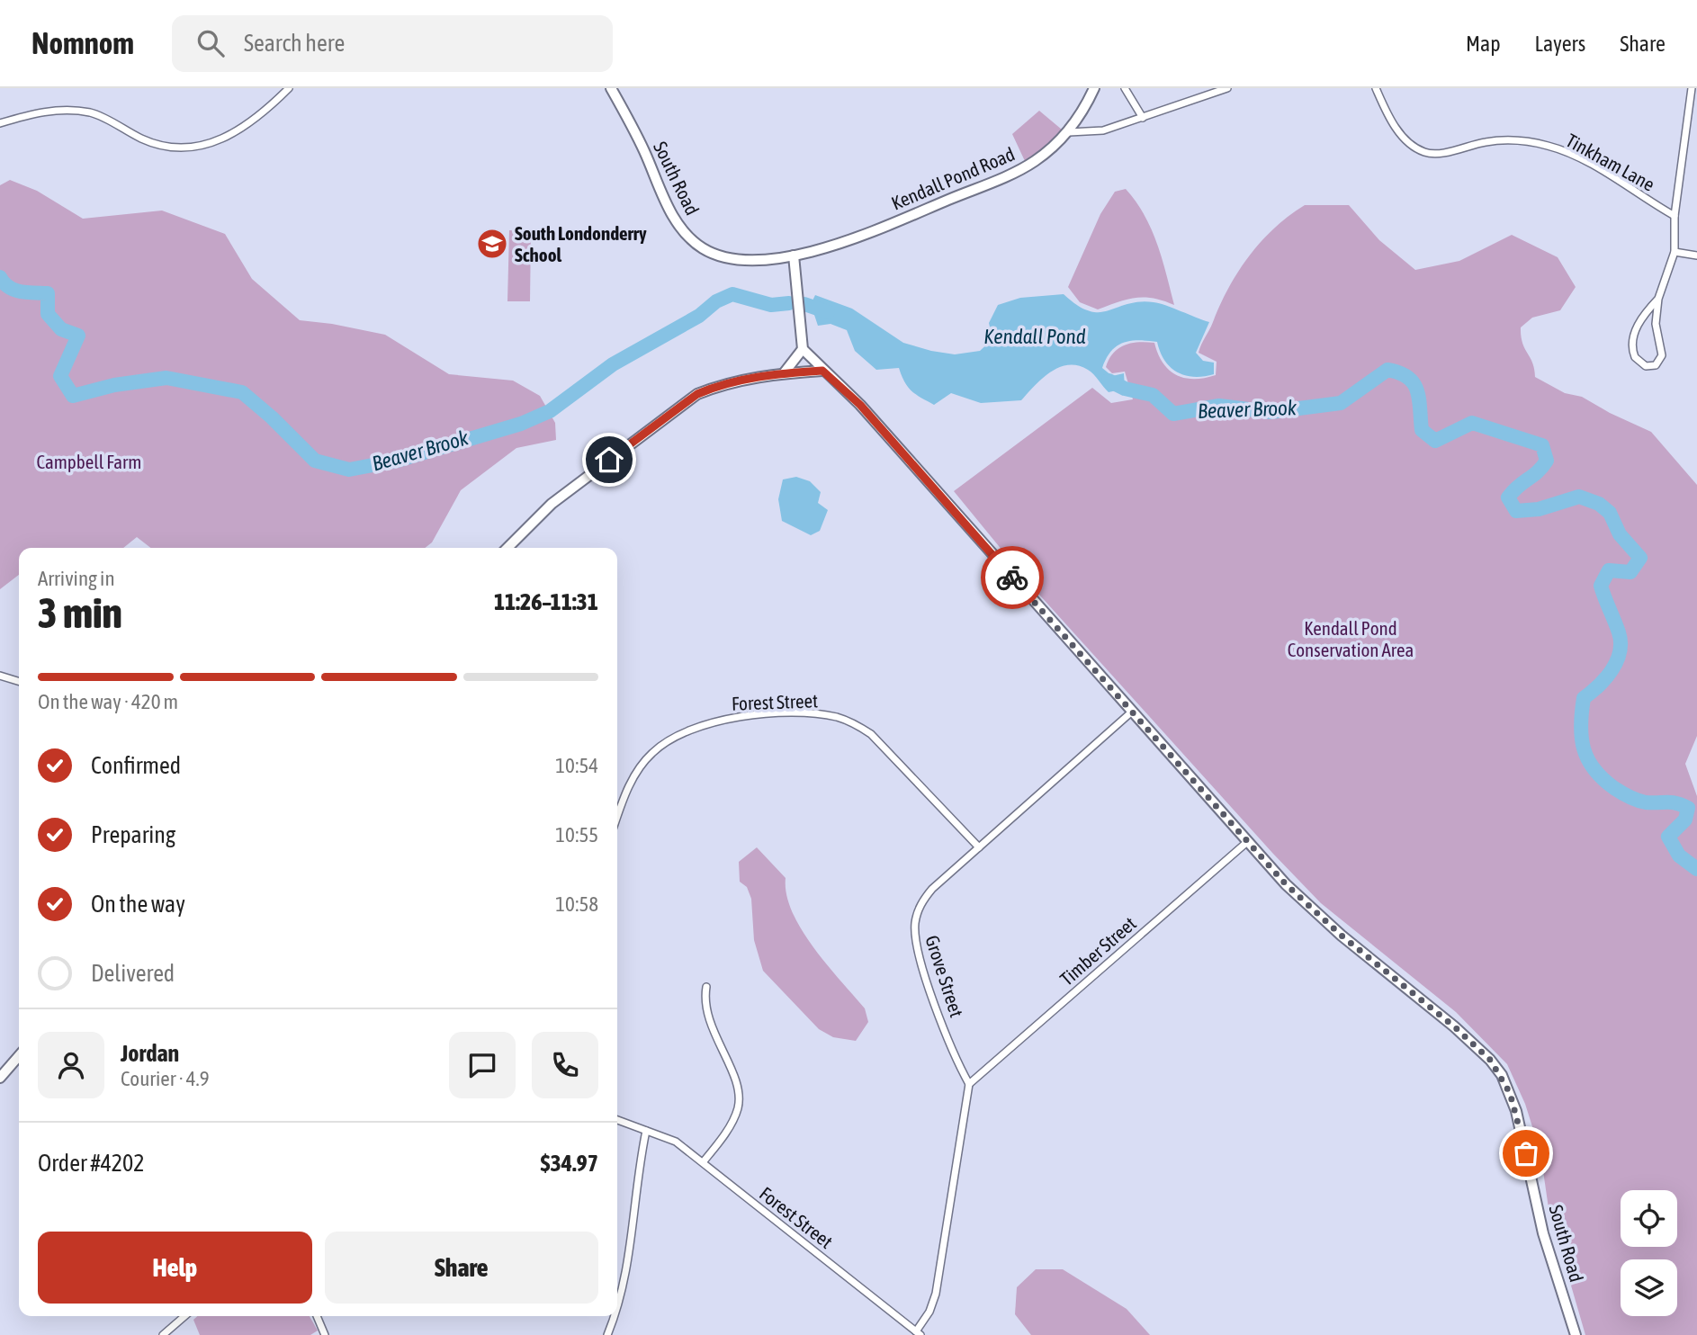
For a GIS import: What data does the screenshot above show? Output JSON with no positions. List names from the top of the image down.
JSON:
{
  "streets": {
    "street": [
      "Tinkham Lane",
      "South Road",
      "Kendall Pond Road",
      "Forest Street",
      "Timber Street",
      "Grove Street"
    ]
  },
  "crossings": [
    ["South Road", "Kendall Pond Road"],
    ["South Road", "Timber Street"],
    ["South Road", "Grove Street"],
    ["Forest Street", "Grove Street"],
    ["Timber Street", "Grove Street"]
  ],
  "water": ["Kendall Pond", "Beaver Brook"],
  "parks": ["Campbell Farm", "Kendall Pond Conservation Area"],
  "places": {
    "school or university": ["South Londonderry School"]
  },
  "page": {
    "header": "Nomnom",
    "search": "Search here",
    "nav": ["Map", "Layers", "Share"],
    "heading": ["3 min", "Arriving in", "11:26–11:31"],
    "panel": [
      "Jordan",
      "Courier · 4.9",
      "Order #4202",
      "$34.97"
    ],
    "bar": "On the way · 420 m",
    "list": [
      ["Confirmed", "10:54"],
      ["Preparing", "10:55"],
      ["On the way", "10:58"],
      "Delivered"
    ],
    "buttons": ["Help", "Share"]
  }
}
